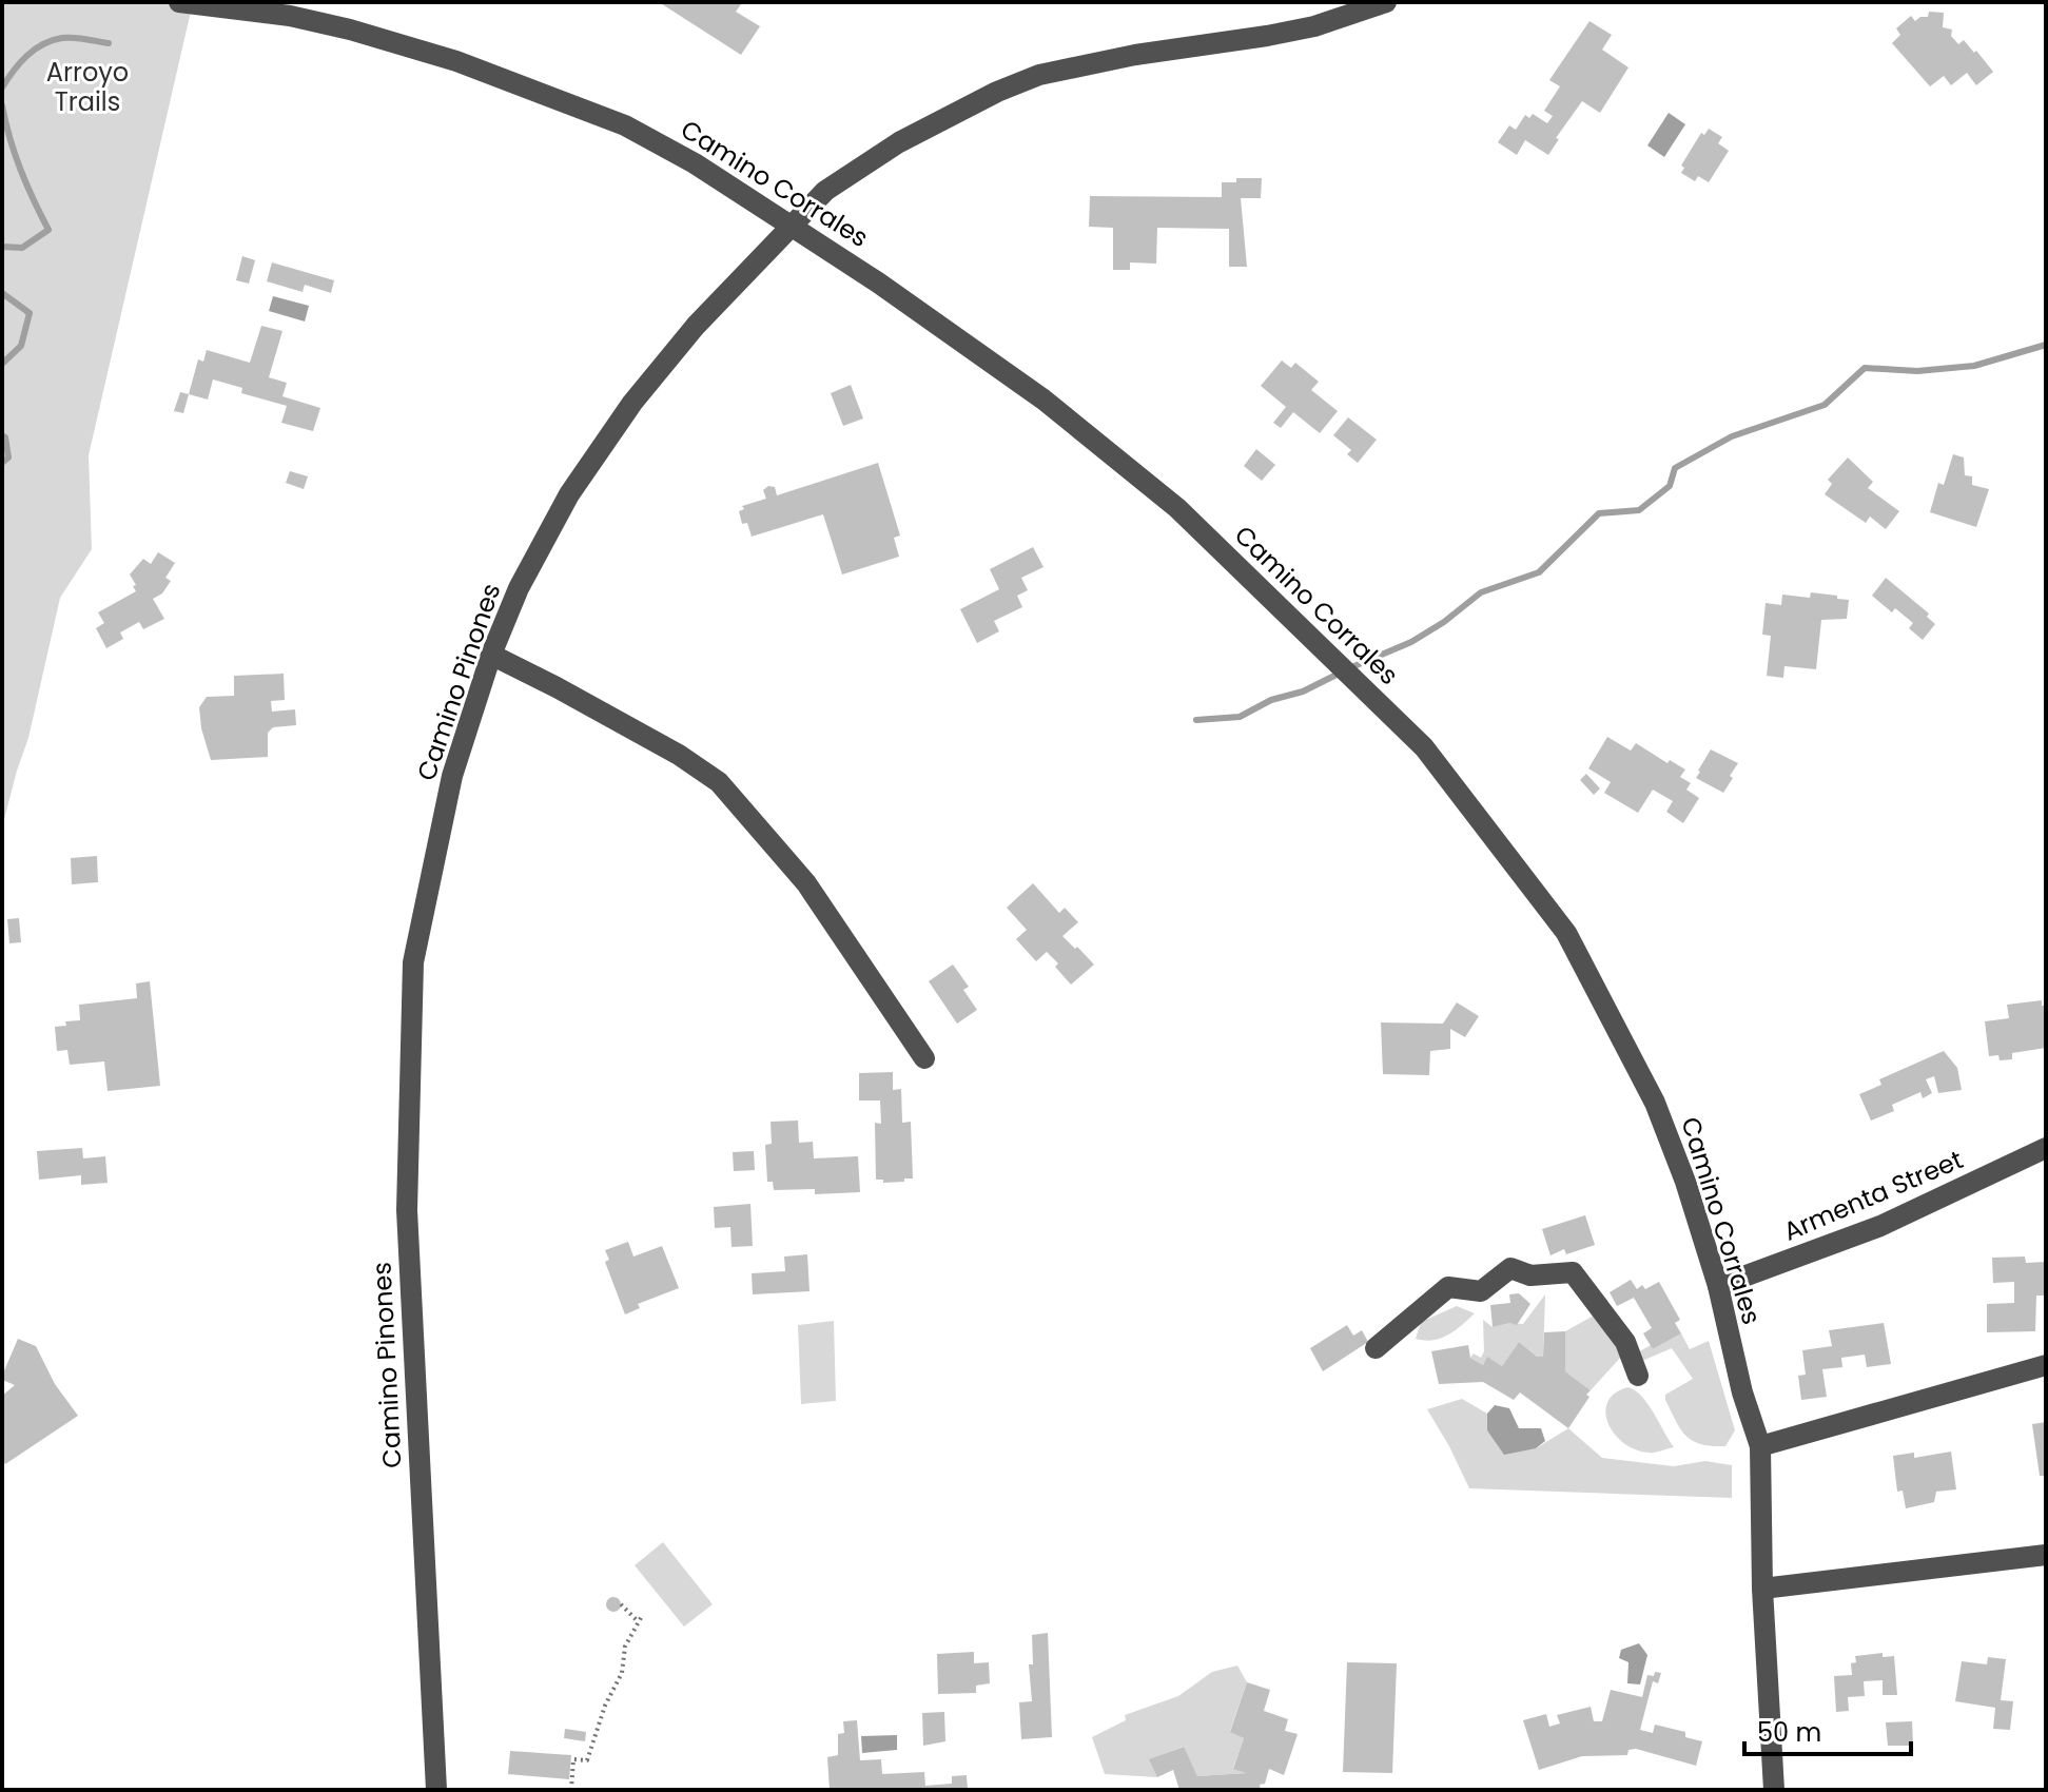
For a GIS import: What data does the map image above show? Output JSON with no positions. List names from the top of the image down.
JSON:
{
  "streets": {
    "street": ["Camino Corrales", "Camino Pinones", "Armenta Street"]
  },
  "crossings": [
    ["Camino Corrales", "Camino Pinones"],
    ["Camino Corrales", "Armenta Street"]
  ],
  "parks": ["Arroyo Trails"],
  "scale_bar": "50 m"
}
